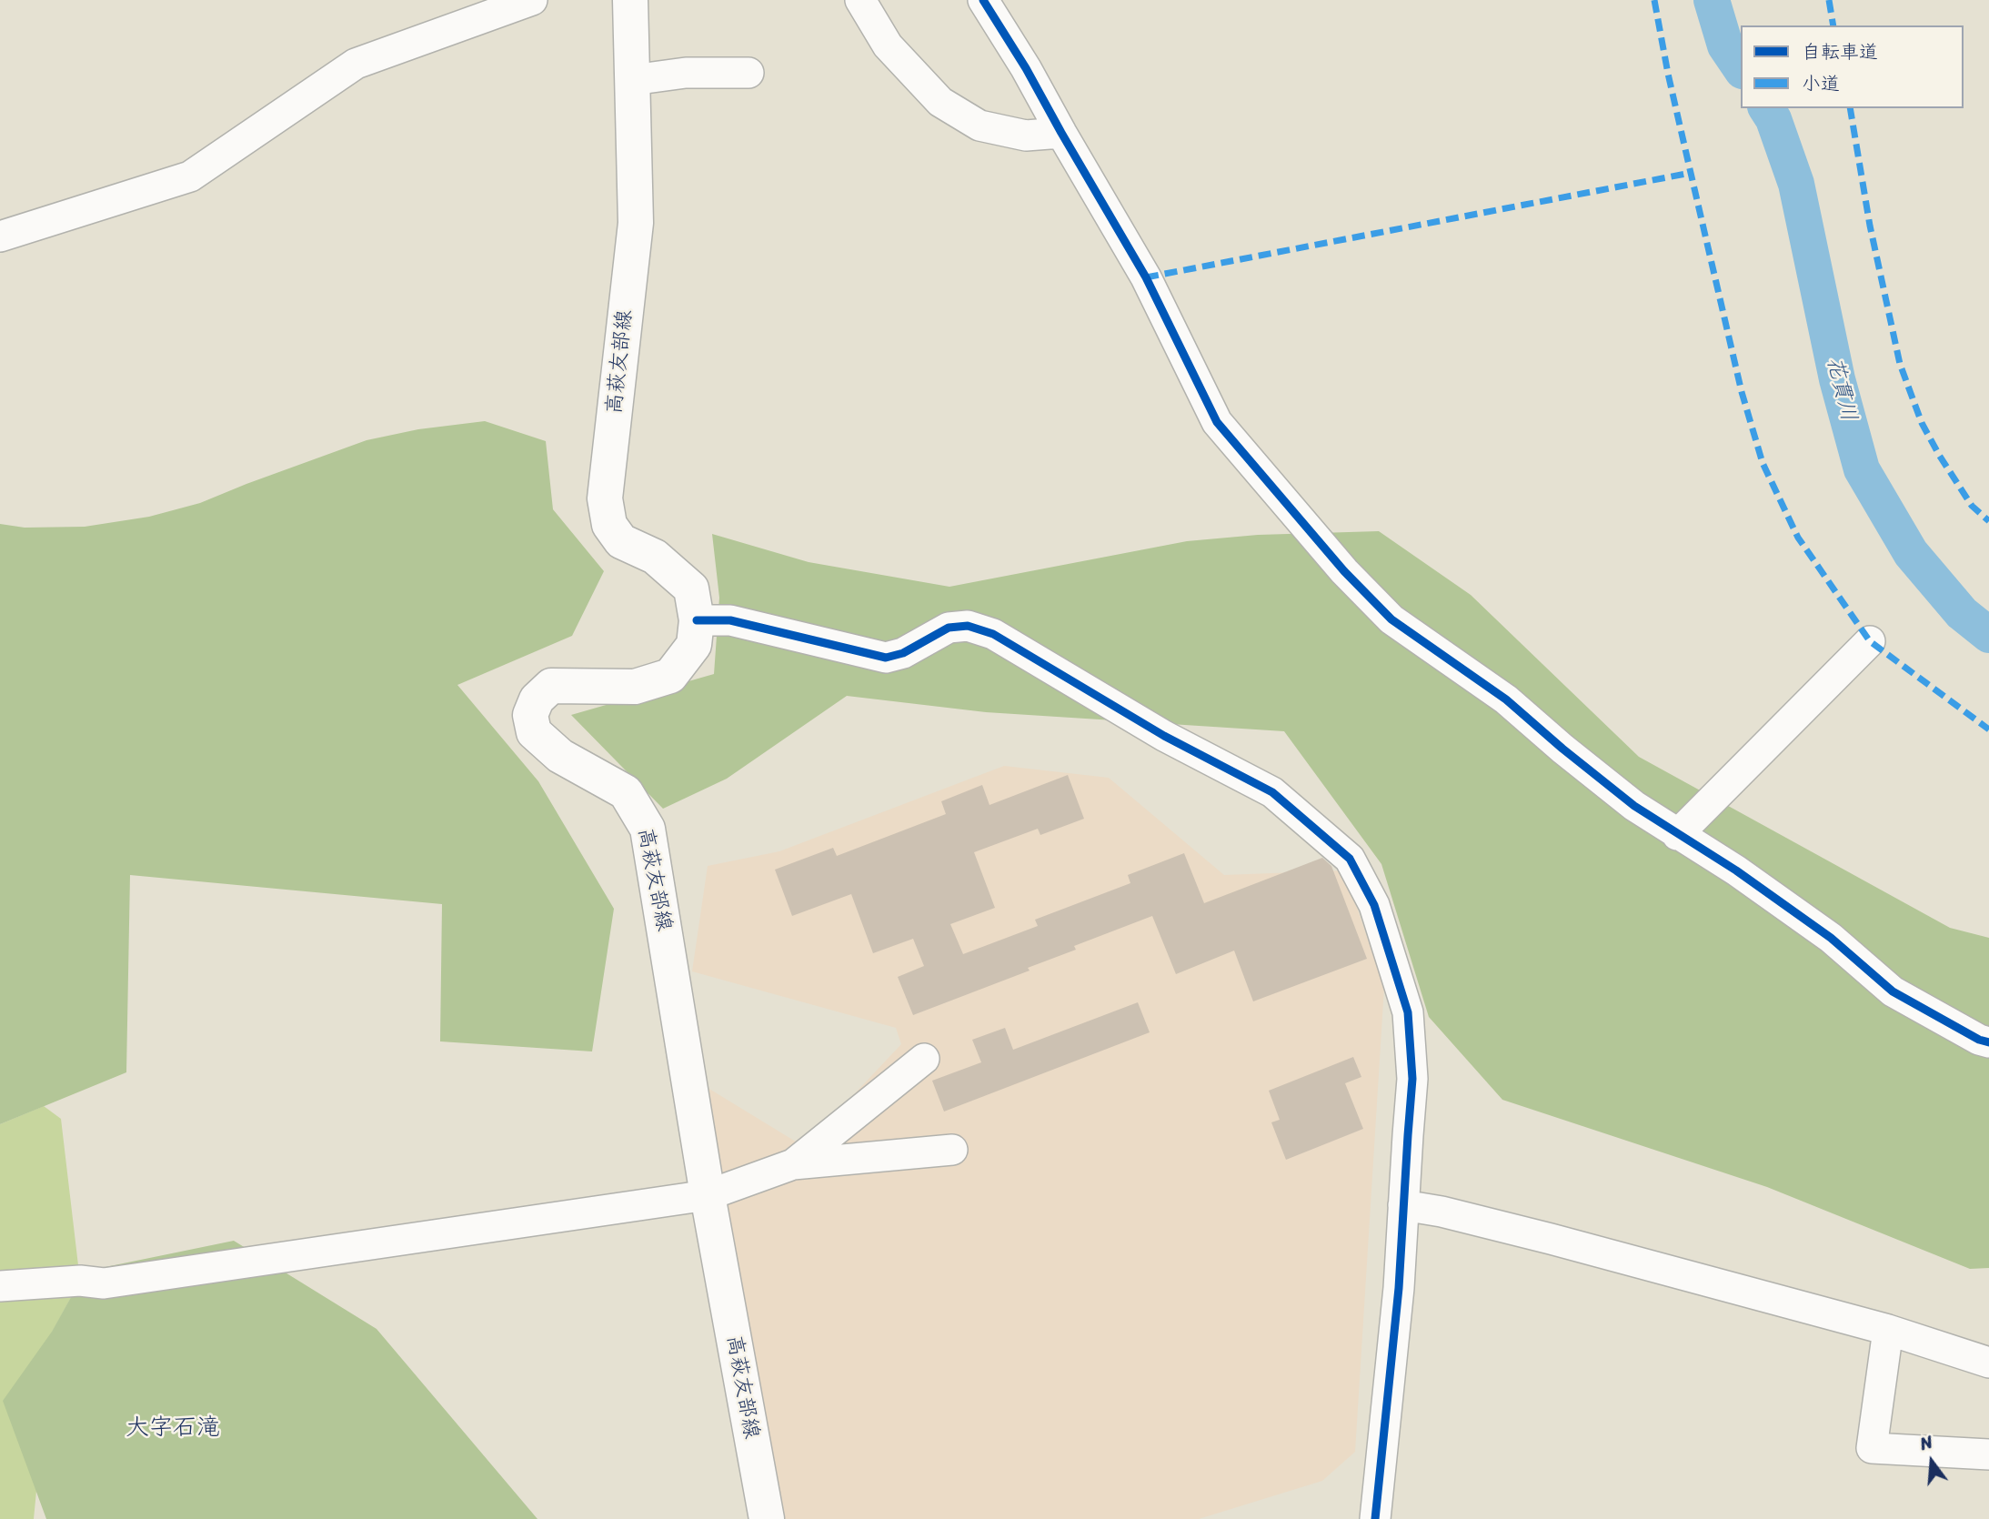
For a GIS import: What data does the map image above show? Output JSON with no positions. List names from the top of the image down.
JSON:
{
  "streets": {
    "main road": ["高萩友部線"]
  },
  "districts": ["大字石滝"],
  "water": ["花貫川"],
  "legend": ["自転車道", "小道"],
  "north": "top"
}
